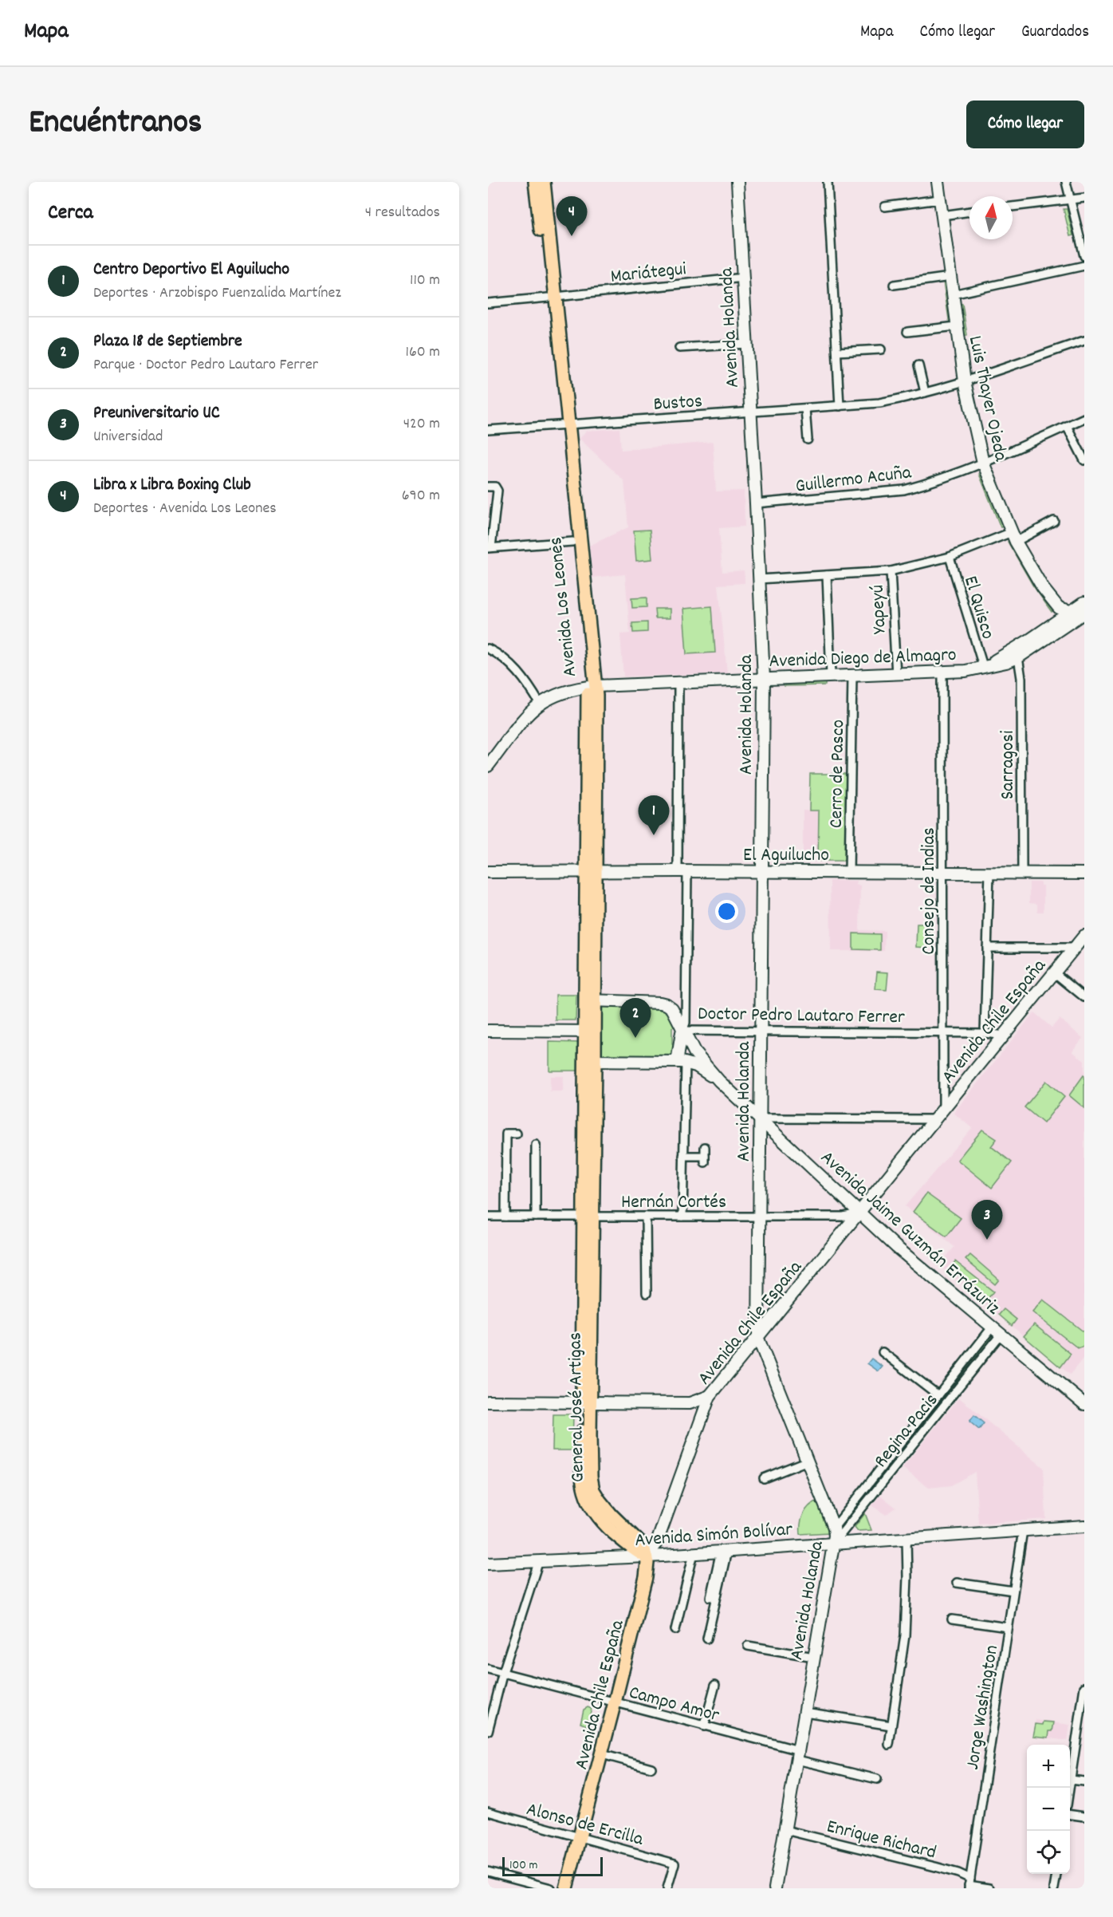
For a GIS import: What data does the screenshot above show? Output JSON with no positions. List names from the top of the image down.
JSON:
{
  "streets": {
    "main road": ["Avenida Los Leones", "Avenida Chile España", "General José Artigas"],
    "street": [
      "Mariátegui",
      "Avenida Holanda",
      "Luis Thayer Ojeda",
      "Bustos",
      "Guillermo Acuña",
      "El Quisco",
      "Yapeyú",
      "Avenida Diego de Almagro",
      "Sarragosi",
      "Cerro de Pasco",
      "El Aguilucho",
      "Consejo de Indias",
      "Doctor Pedro Lautaro Ferrer",
      "Hernán Cortés",
      "Avenida Jaime Guzmán Errázuriz",
      "Regina Pacis",
      "Avenida Simón Bolívar",
      "Campo Amor",
      "Jorge Washington",
      "Alonso de Ercilla",
      "Enrique Richard"
    ]
  },
  "crossings": [
    ["Mariátegui", "Avenida Holanda"],
    ["Mariátegui", "Avenida Los Leones"],
    ["Avenida Holanda", "Bustos"],
    ["Avenida Holanda", "Guillermo Acuña"],
    ["Avenida Holanda", "Avenida Diego de Almagro"],
    ["Avenida Holanda", "El Aguilucho"],
    ["Avenida Holanda", "Doctor Pedro Lautaro Ferrer"],
    ["Avenida Holanda", "Avenida Chile España"],
    ["Avenida Holanda", "Hernán Cortés"],
    ["Avenida Holanda", "Avenida Jaime Guzmán Errázuriz"],
    ["Avenida Holanda", "Regina Pacis"],
    ["Avenida Holanda", "Avenida Simón Bolívar"],
    ["Avenida Holanda", "Campo Amor"],
    ["Avenida Holanda", "Enrique Richard"],
    ["Luis Thayer Ojeda", "Bustos"],
    ["Luis Thayer Ojeda", "Guillermo Acuña"],
    ["Luis Thayer Ojeda", "Avenida Diego de Almagro"],
    ["Bustos", "Avenida Los Leones"],
    ["Avenida Los Leones", "Avenida Diego de Almagro"],
    ["Avenida Los Leones", "El Aguilucho"],
    ["Avenida Los Leones", "Doctor Pedro Lautaro Ferrer"],
    ["Avenida Los Leones", "General José Artigas"],
    ["El Quisco", "Avenida Diego de Almagro"],
    ["Yapeyú", "Avenida Diego de Almagro"],
    ["Avenida Diego de Almagro", "Sarragosi"],
    ["Avenida Diego de Almagro", "Cerro de Pasco"],
    ["Avenida Diego de Almagro", "Consejo de Indias"],
    ["Sarragosi", "El Aguilucho"],
    ["Cerro de Pasco", "El Aguilucho"],
    ["El Aguilucho", "Consejo de Indias"],
    ["Consejo de Indias", "Doctor Pedro Lautaro Ferrer"],
    ["Consejo de Indias", "Avenida Chile España"],
    ["Doctor Pedro Lautaro Ferrer", "Avenida Chile España"],
    ["Doctor Pedro Lautaro Ferrer", "Avenida Jaime Guzmán Errázuriz"],
    ["Doctor Pedro Lautaro Ferrer", "General José Artigas"],
    ["Avenida Chile España", "Hernán Cortés"],
    ["Avenida Chile España", "Avenida Jaime Guzmán Errázuriz"],
    ["Avenida Chile España", "General José Artigas"],
    ["Avenida Chile España", "Avenida Simón Bolívar"],
    ["Avenida Chile España", "Campo Amor"],
    ["Avenida Chile España", "Alonso de Ercilla"],
    ["Hernán Cortés", "Avenida Jaime Guzmán Errázuriz"],
    ["Hernán Cortés", "General José Artigas"],
    ["Avenida Jaime Guzmán Errázuriz", "Regina Pacis"],
    ["General José Artigas", "Avenida Simón Bolívar"],
    ["Regina Pacis", "Avenida Simón Bolívar"],
    ["Avenida Simón Bolívar", "Jorge Washington"],
    ["Jorge Washington", "Enrique Richard"]
  ],
  "scale_bar": "100 m",
  "north": "top",
  "page": {
    "header": "Mapa",
    "nav": ["Mapa", "Cómo llegar", "Guardados"],
    "title": "Encuéntranos",
    "buttons": "Cómo llegar",
    "heading": ["Cerca", "4 resultados"],
    "pins": [
      "4",
      "1",
      "2",
      "3"
    ],
    "list": [
      {
        "mark": "1",
        "name": "Centro Deportivo El Aguilucho",
        "note": "Deportes · Arzobispo Fuenzalida Martínez",
        "value": "110 m"
      },
      {
        "mark": "2",
        "name": "Plaza 18 de Septiembre",
        "note": "Parque · Doctor Pedro Lautaro Ferrer",
        "value": "160 m"
      },
      {
        "mark": "3",
        "name": "Preuniversitario UC",
        "note": "Universidad",
        "value": "420 m"
      },
      {
        "mark": "4",
        "name": "Libra x Libra Boxing Club",
        "note": "Deportes · Avenida Los Leones",
        "value": "690 m"
      }
    ],
    "map_buttons": ["+", "−"],
    "scale": "100 m"
  }
}
